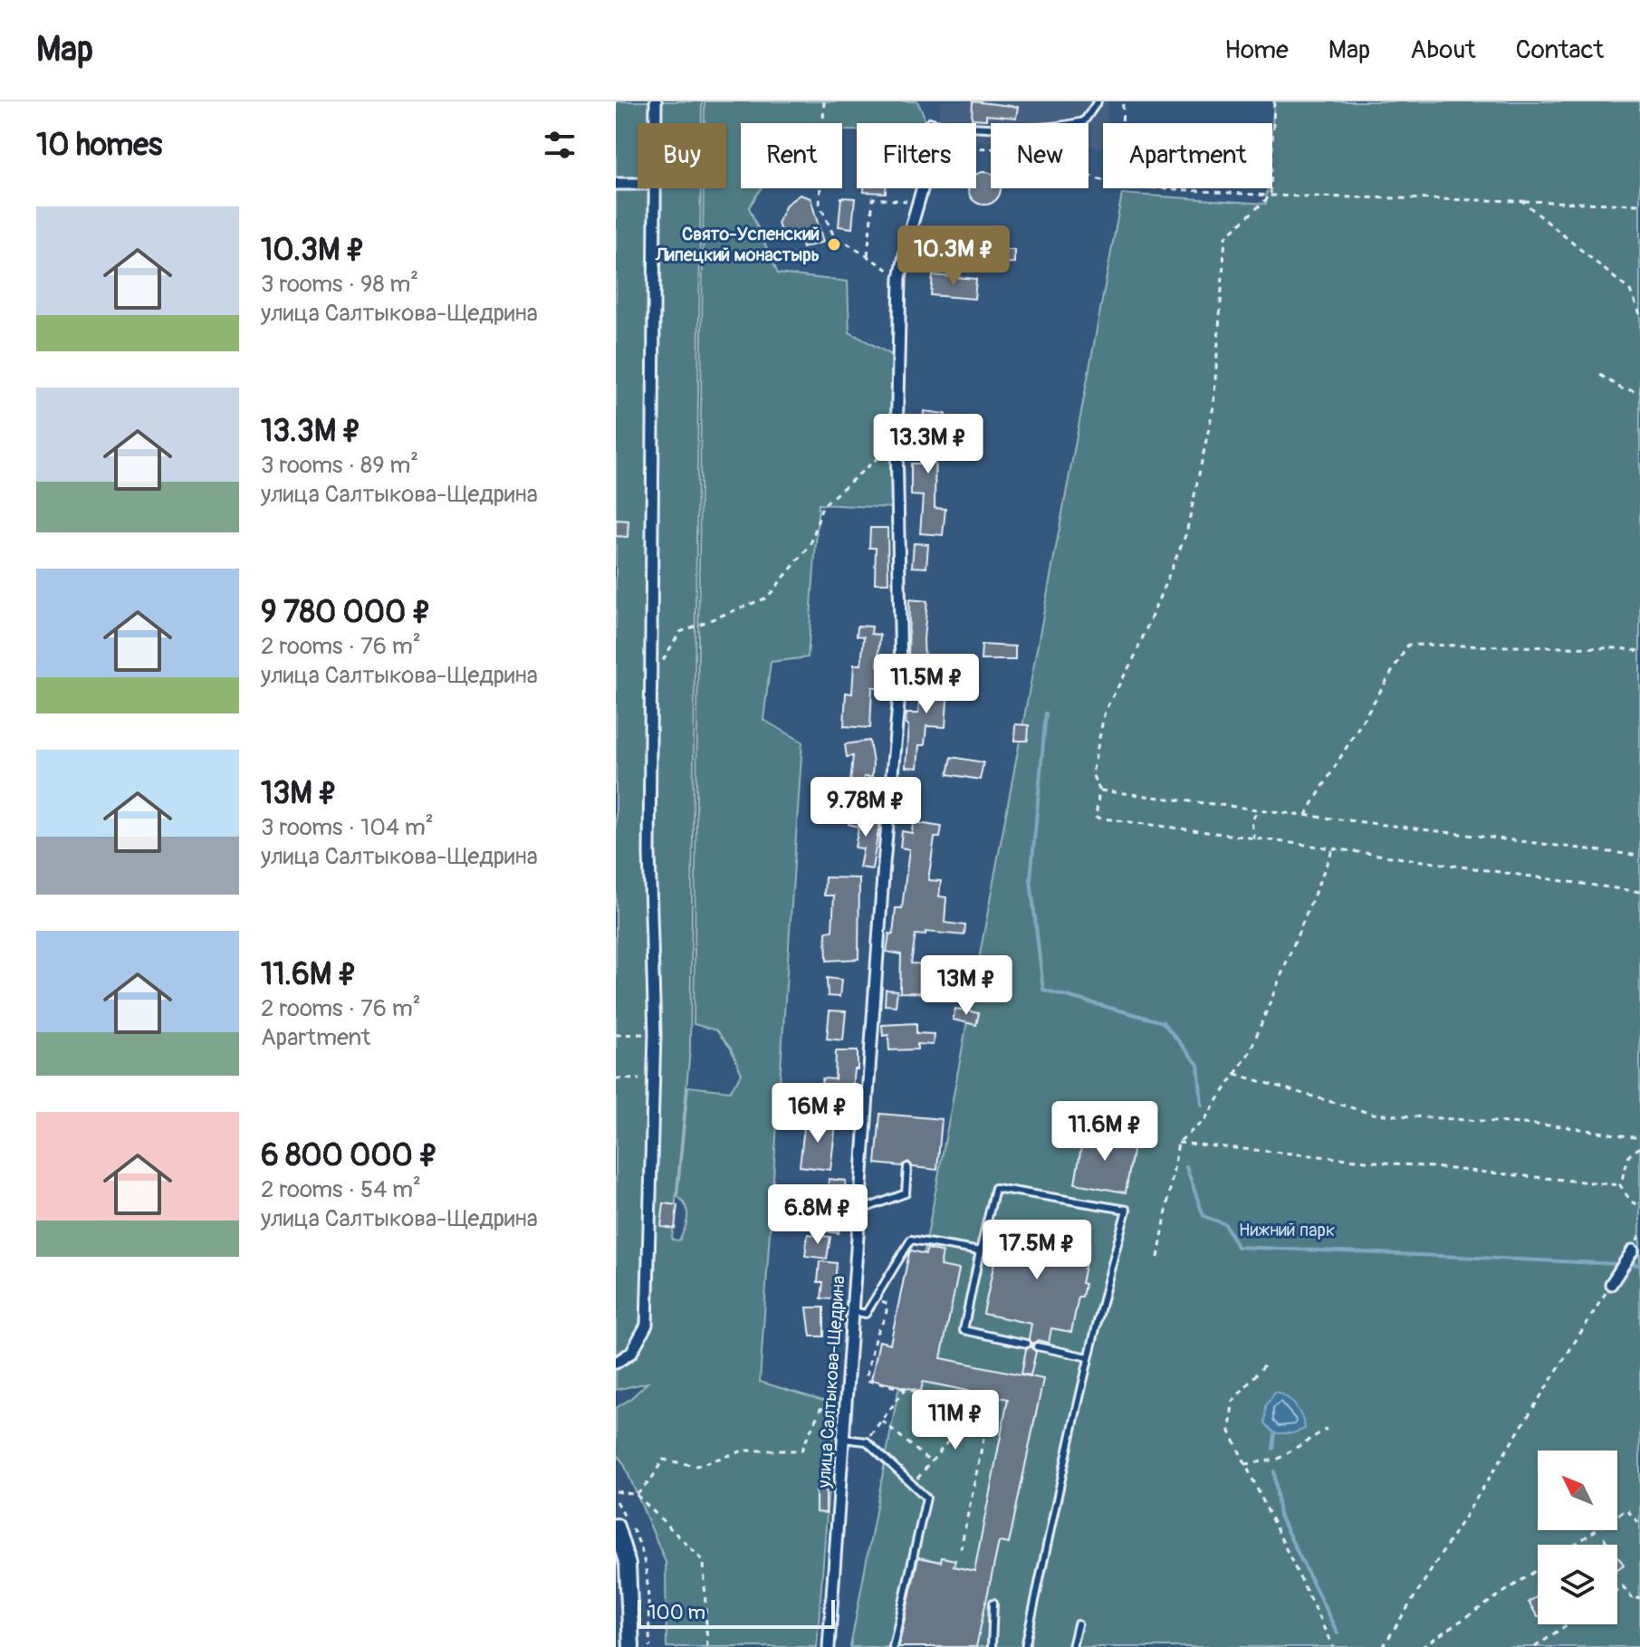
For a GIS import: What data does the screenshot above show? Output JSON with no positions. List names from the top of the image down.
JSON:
{
  "streets": {
    "street": ["улица Салтыкова-Щедрина"]
  },
  "parks": ["Нижний парк"],
  "places": ["Свято-Успенский Липецкий монастырь"],
  "scale_bar": "100 m",
  "north": "top left",
  "page": {
    "header": "Map",
    "nav": [
      "Home",
      "Map",
      "About",
      "Contact"
    ],
    "heading": "10 homes",
    "chip": [
      "Buy",
      "Rent",
      "Filters",
      "New",
      "Apartment"
    ],
    "list": [
      {
        "name": "10.3M ₽",
        "note": "3 rooms · 98 m² · улица Салтыкова-Щедрина"
      },
      {
        "name": "13.3M ₽",
        "note": "3 rooms · 89 m² · улица Салтыкова-Щедрина"
      },
      {
        "name": "9 780 000 ₽",
        "note": "2 rooms · 76 m² · улица Салтыкова-Щедрина"
      },
      {
        "name": "13M ₽",
        "note": "3 rooms · 104 m² · улица Салтыкова-Щедрина"
      },
      {
        "name": "11.6M ₽",
        "note": "2 rooms · 76 m² · Apartment"
      },
      {
        "name": "6 800 000 ₽",
        "note": "2 rooms · 54 m² · улица Салтыкова-Щедрина"
      }
    ],
    "price": [
      "10.3M ₽",
      "13.3M ₽",
      "11.5M ₽",
      "9.78M ₽",
      "13M ₽",
      "16M ₽",
      "11.6M ₽",
      "6.8M ₽",
      "17.5M ₽",
      "11M ₽"
    ],
    "scale": "100 m"
  }
}
